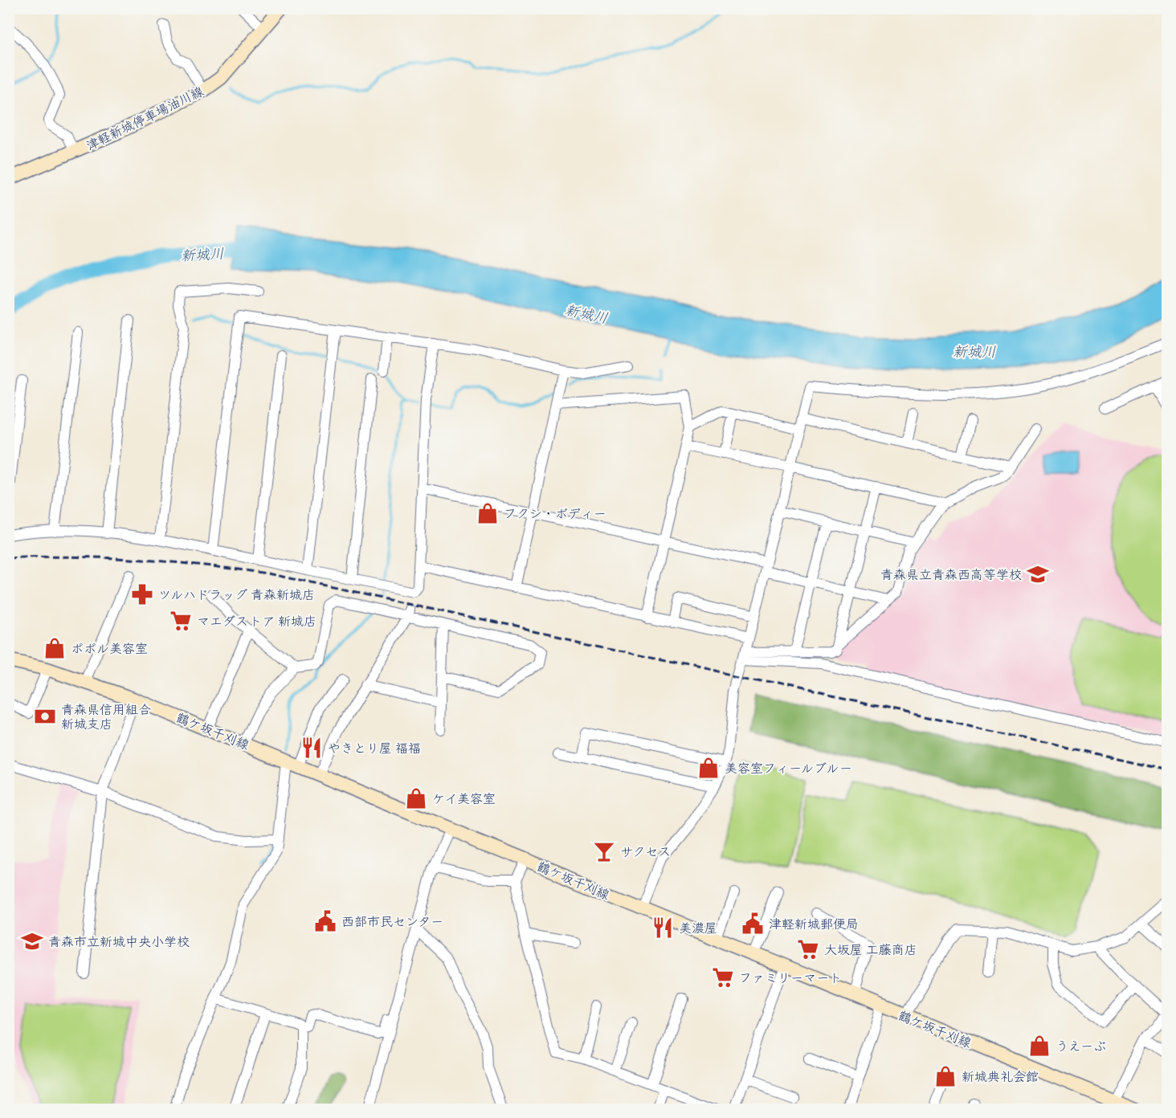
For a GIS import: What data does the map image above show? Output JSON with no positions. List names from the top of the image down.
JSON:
{
  "streets": {
    "main road": ["津軽新城停車場油川線", "鶴ケ坂千刈線"]
  },
  "water": ["新城川"],
  "places": {
    "shop": [
      "フクシ・ボディー",
      "ポポル美容室",
      "美容室フィールブルー",
      "ケイ美容室",
      "うえーぶ",
      "新城典礼会館"
    ],
    "school or university": ["青森県立青森西高等学校", "青森市立新城中央小学校"],
    "pharmacy": ["ツルハドラッグ 青森新城店"],
    "supermarket": ["マエダストア 新城店", "大坂屋 工藤商店", "ファミリーマート"],
    "bank": ["青森県信用組合 新城支店"],
    "restaurant": ["やきとり屋 福福", "美濃屋"],
    "bar": ["サクセス"],
    "public building": ["西部市民センター", "津軽新城郵便局"]
  }
}
